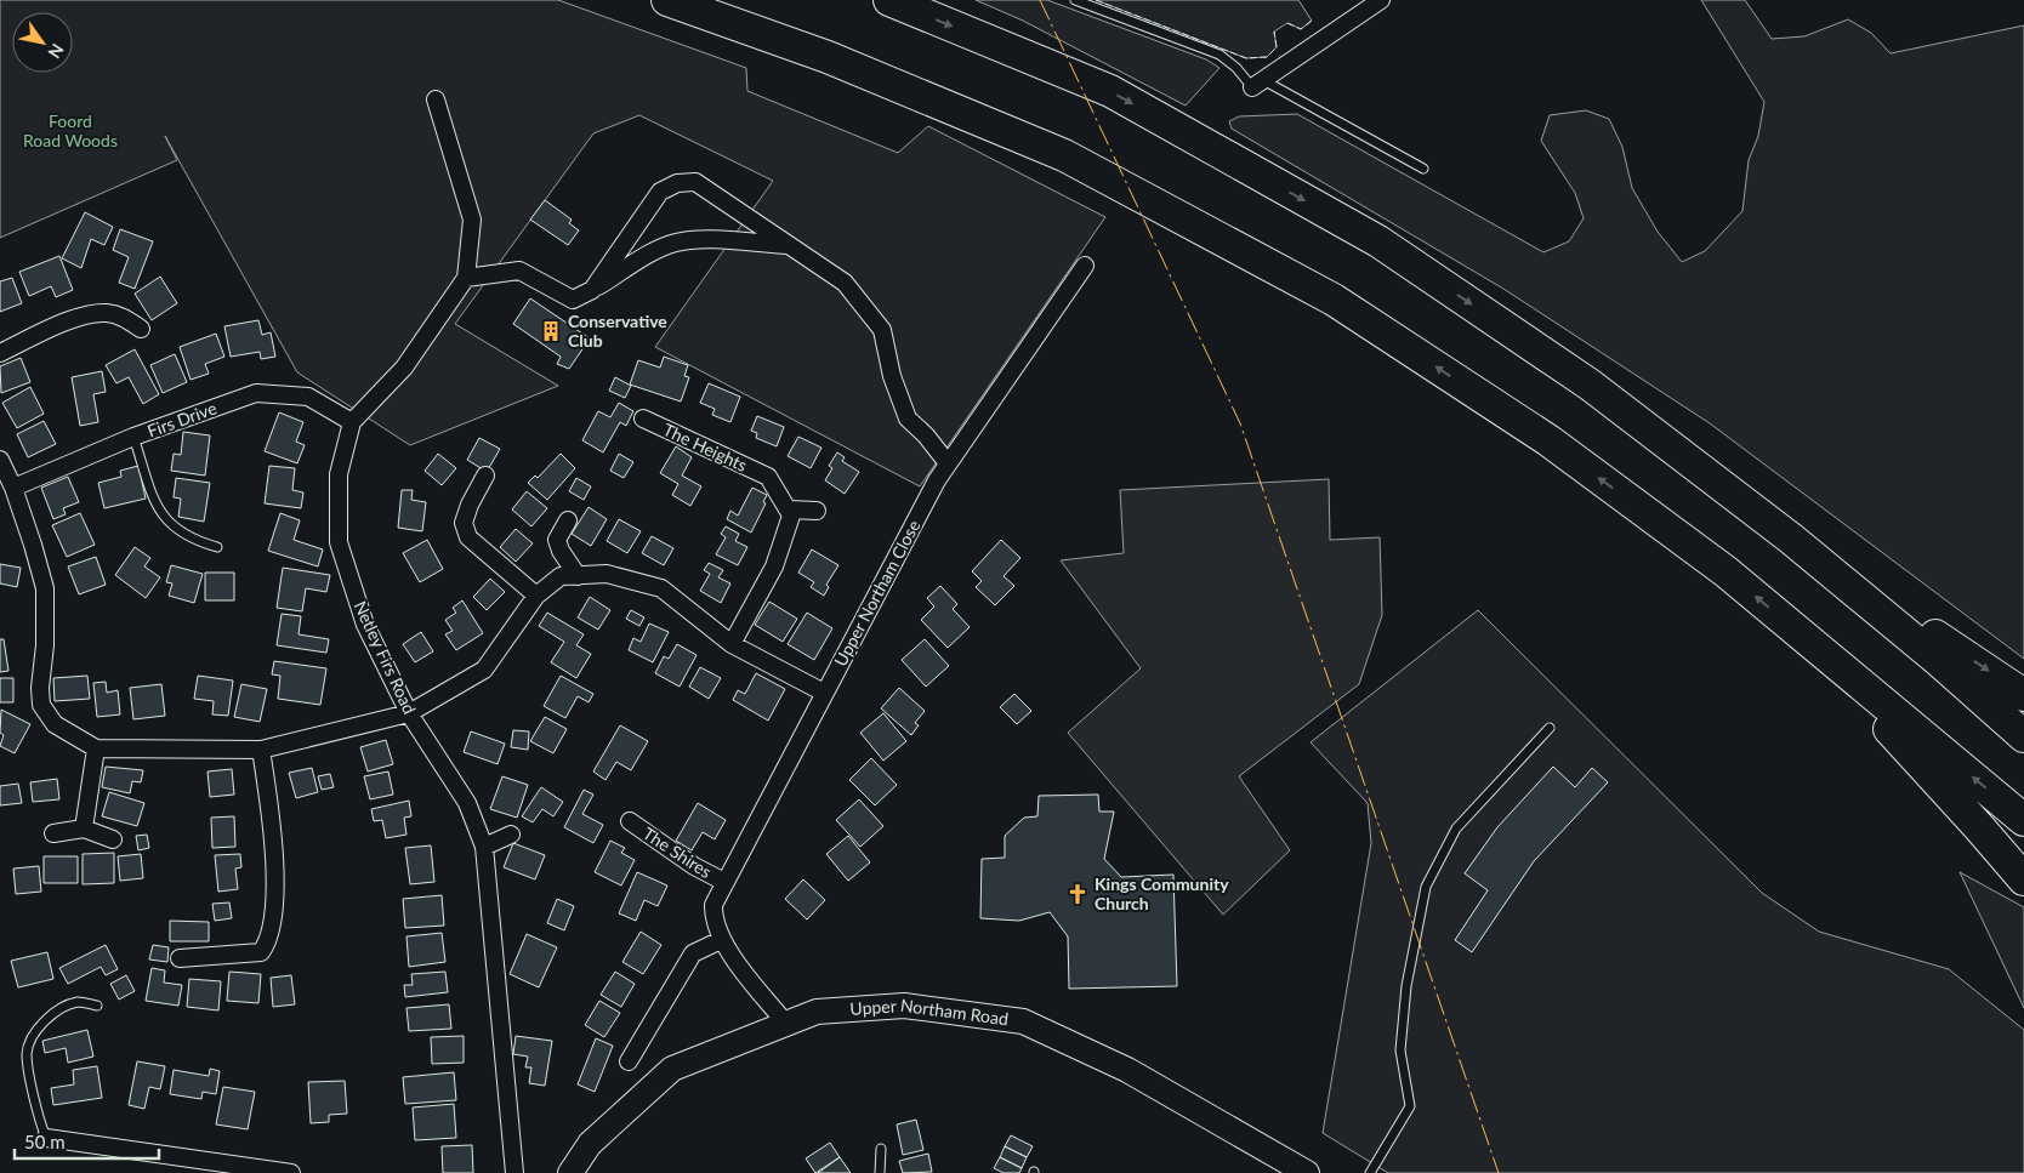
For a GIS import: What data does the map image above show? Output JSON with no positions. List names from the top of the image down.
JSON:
{
  "streets": {
    "main road": ["Upper Northam Road"],
    "street": [
      "Firs Drive",
      "The Heights",
      "Upper Northam Close",
      "Netley Firs Road",
      "The Shires"
    ]
  },
  "crossings": [
    ["Firs Drive", "Netley Firs Road"],
    ["Upper Northam Close", "The Shires"],
    ["Upper Northam Close", "Upper Northam Road"]
  ],
  "parks": ["Foord Road Woods"],
  "places": {
    "building": ["Conservative Club"],
    "church": ["Kings Community Church"]
  },
  "scale_bar": "50 m",
  "north": "bottom right"
}
